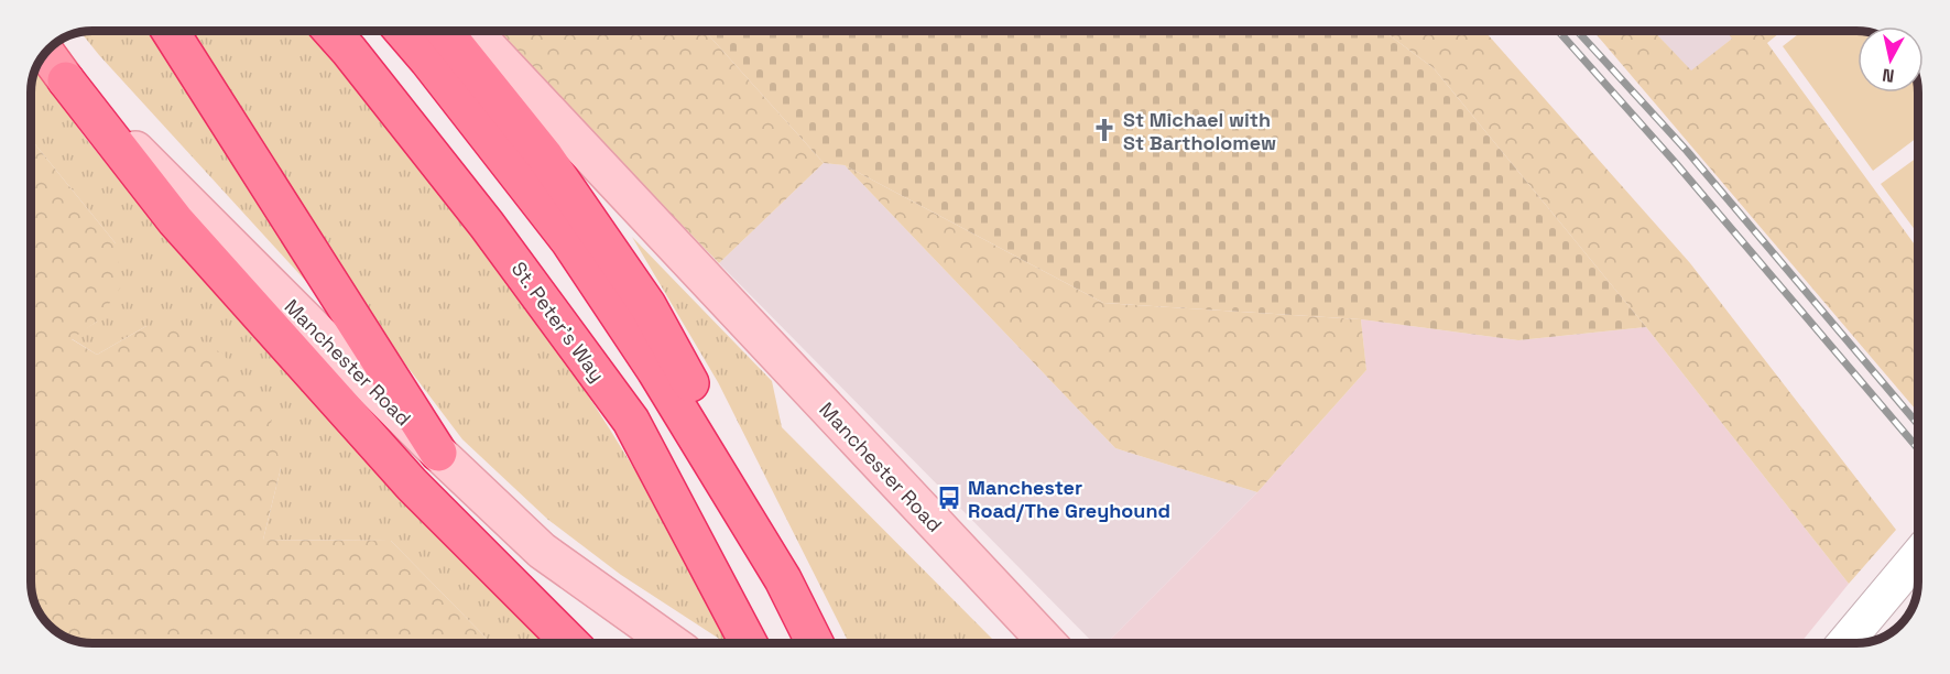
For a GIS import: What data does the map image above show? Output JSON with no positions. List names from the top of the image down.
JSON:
{
  "streets": {
    "highway": ["St. Peter's Way"],
    "main road": ["Manchester Road"]
  },
  "places": {
    "church": ["St Michael with St Bartholomew"],
    "bus stop": ["Manchester Road/The Greyhound"]
  },
  "north": "bottom"
}
